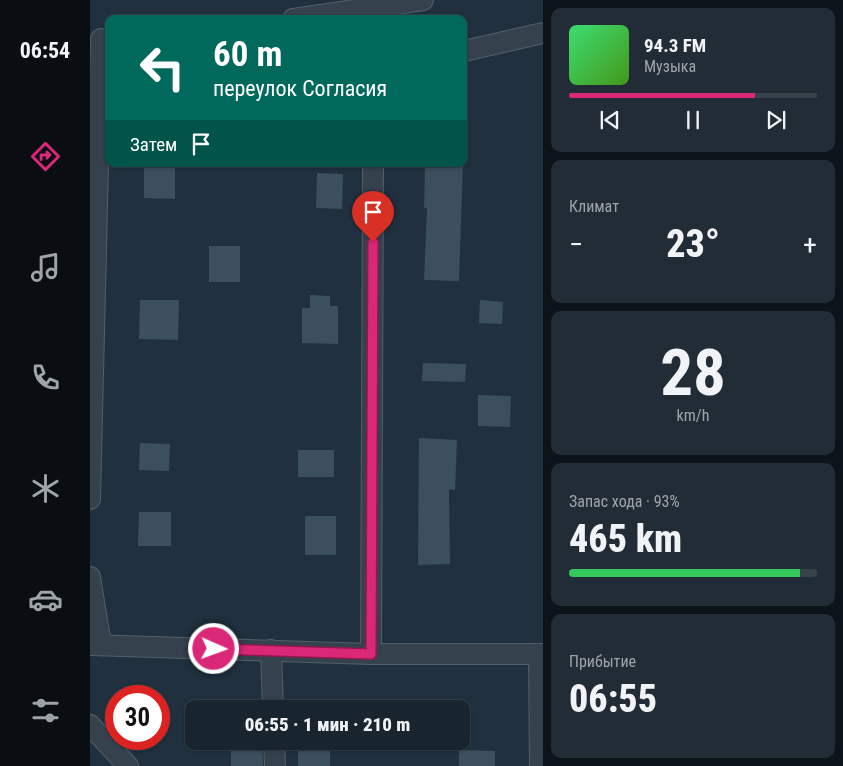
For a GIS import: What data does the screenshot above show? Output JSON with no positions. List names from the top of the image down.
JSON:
{
  "page": {
    "tabs": "06:54",
    "turn": ["60 m", "переулок Согласия"],
    "song": ["94.3 FM", "Музыка"],
    "then": "Затем",
    "tile": [
      "Климат",
      ["28", "km/h"],
      ["Запас хода · 93%", "465 km"],
      ["Прибытие", "06:55"]
    ],
    "heat": ["−", "23°", "+"],
    "limit": "30",
    "trip": "06:55 · 1 мин · 210 m"
  }
}
